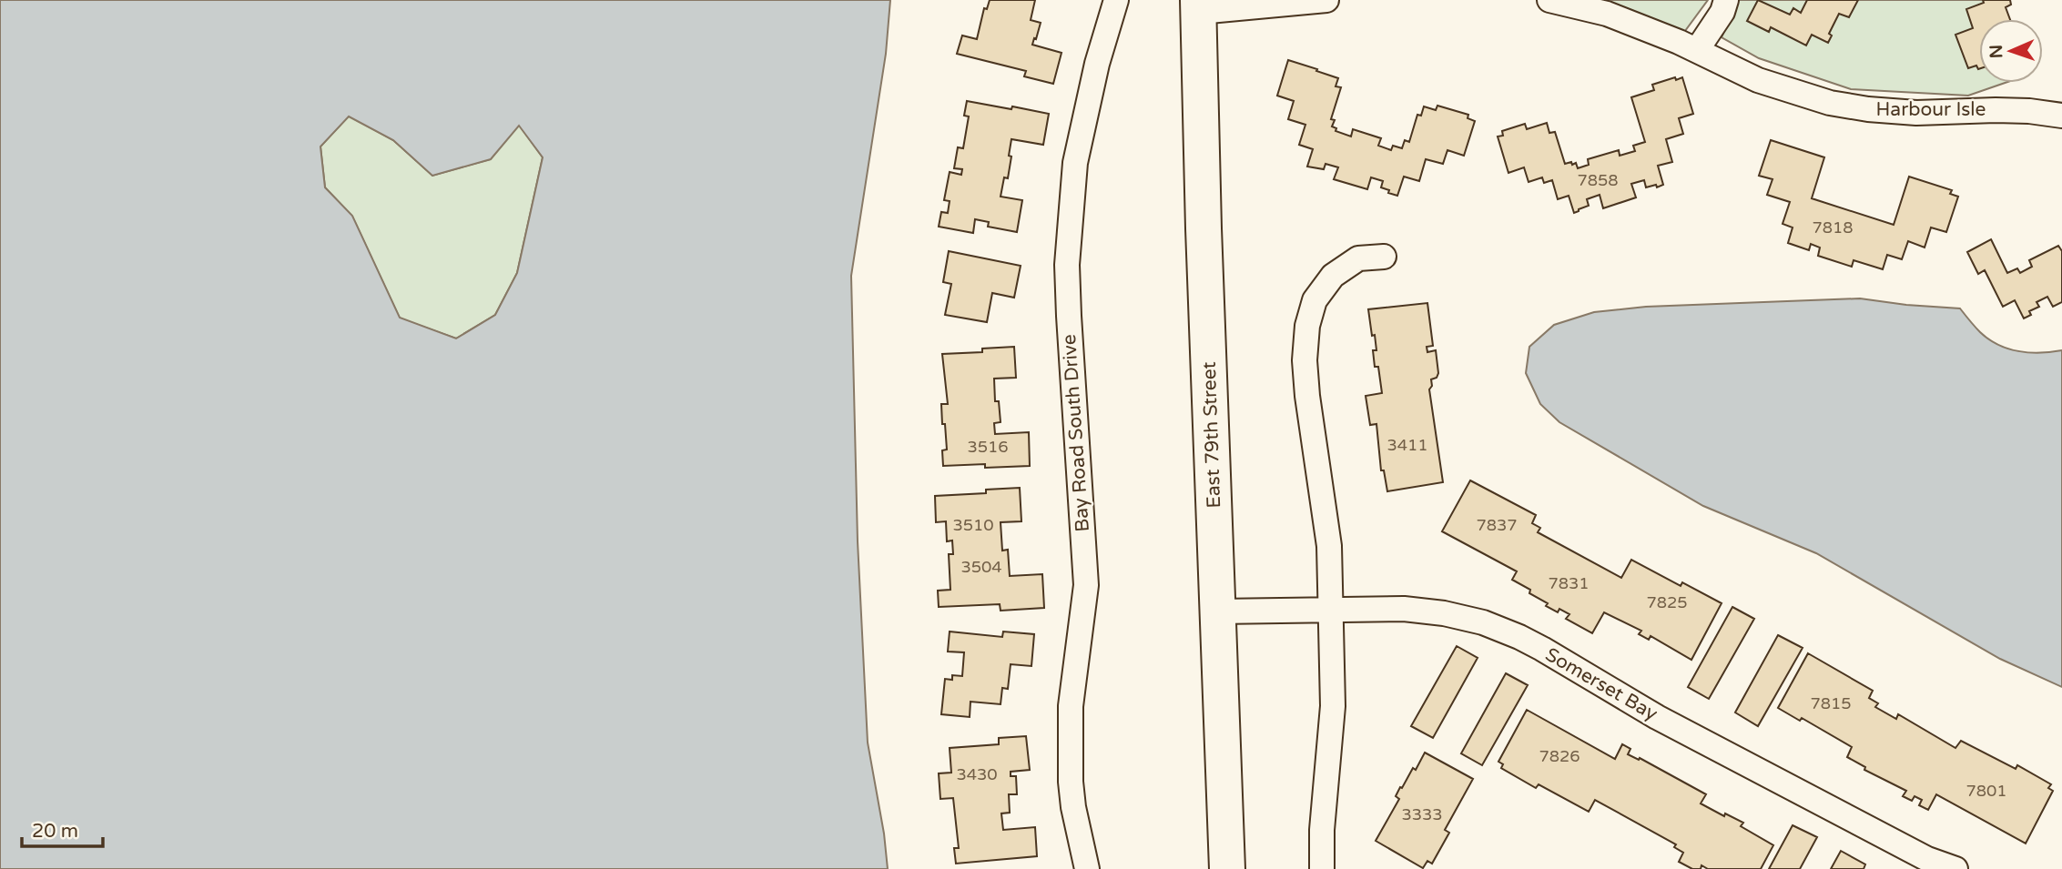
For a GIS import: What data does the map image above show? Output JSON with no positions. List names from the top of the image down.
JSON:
{
  "streets": {
    "street": [
      "Harbour Isle",
      "Bay Road South Drive",
      "East 79th Street",
      "Somerset Bay"
    ]
  },
  "crossings": [
    ["East 79th Street", "Somerset Bay"]
  ],
  "house_numbers": [
    "7858",
    "7818",
    "3411",
    "3516",
    "3510",
    "7837",
    "3504",
    "7831",
    "7825",
    "7815",
    "7826",
    "3430",
    "7801",
    "3333"
  ],
  "scale_bar": "20 m",
  "north": "left"
}
